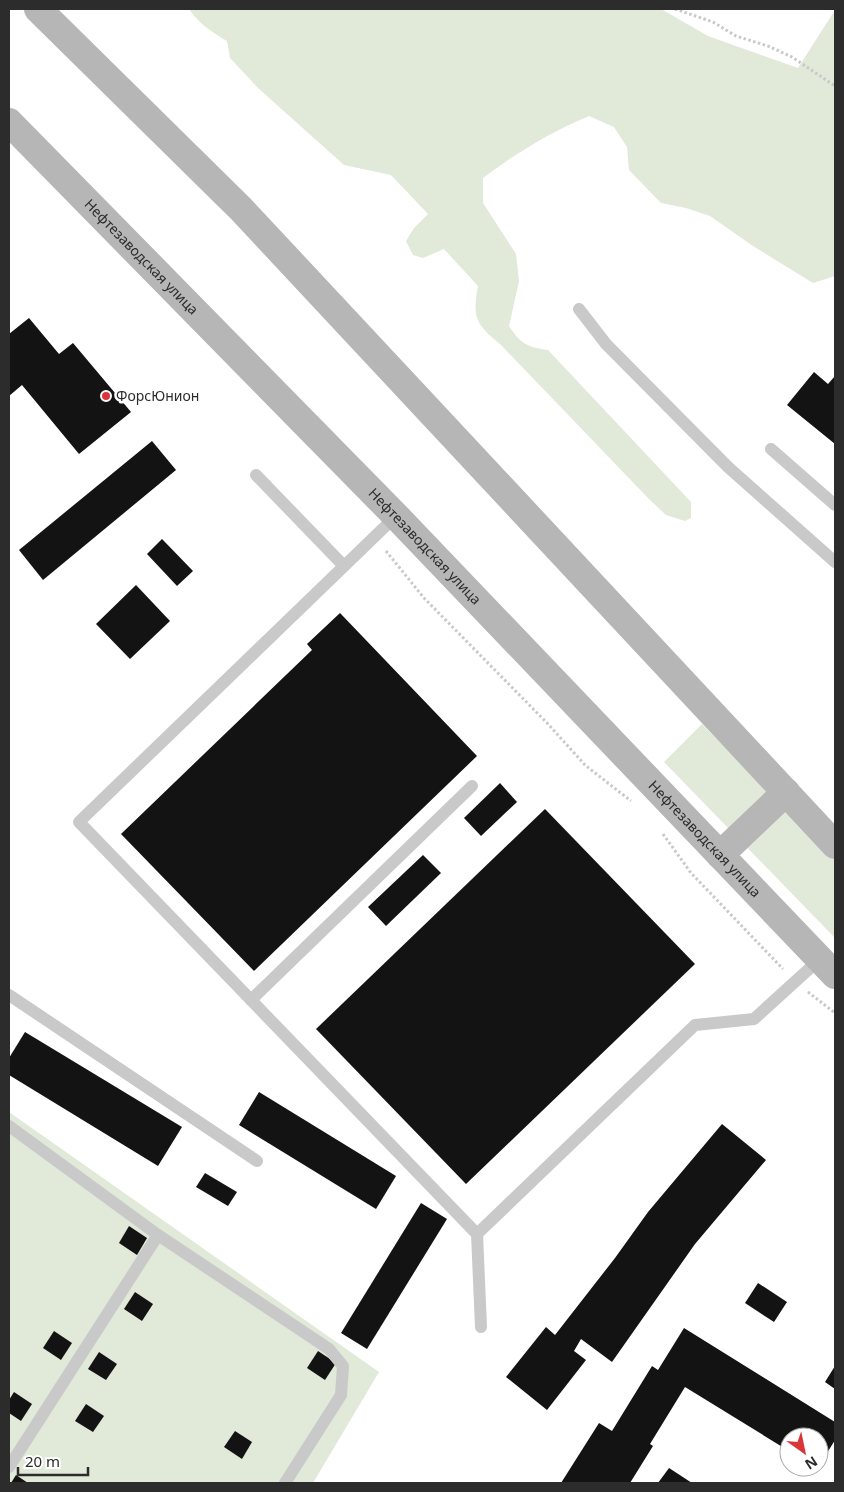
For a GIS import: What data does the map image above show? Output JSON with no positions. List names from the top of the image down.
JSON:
{
  "streets": {
    "main road": ["Нефтезаводская улица"]
  },
  "places": ["ФорсЮнион"],
  "scale_bar": "20 m",
  "north": "bottom right"
}
